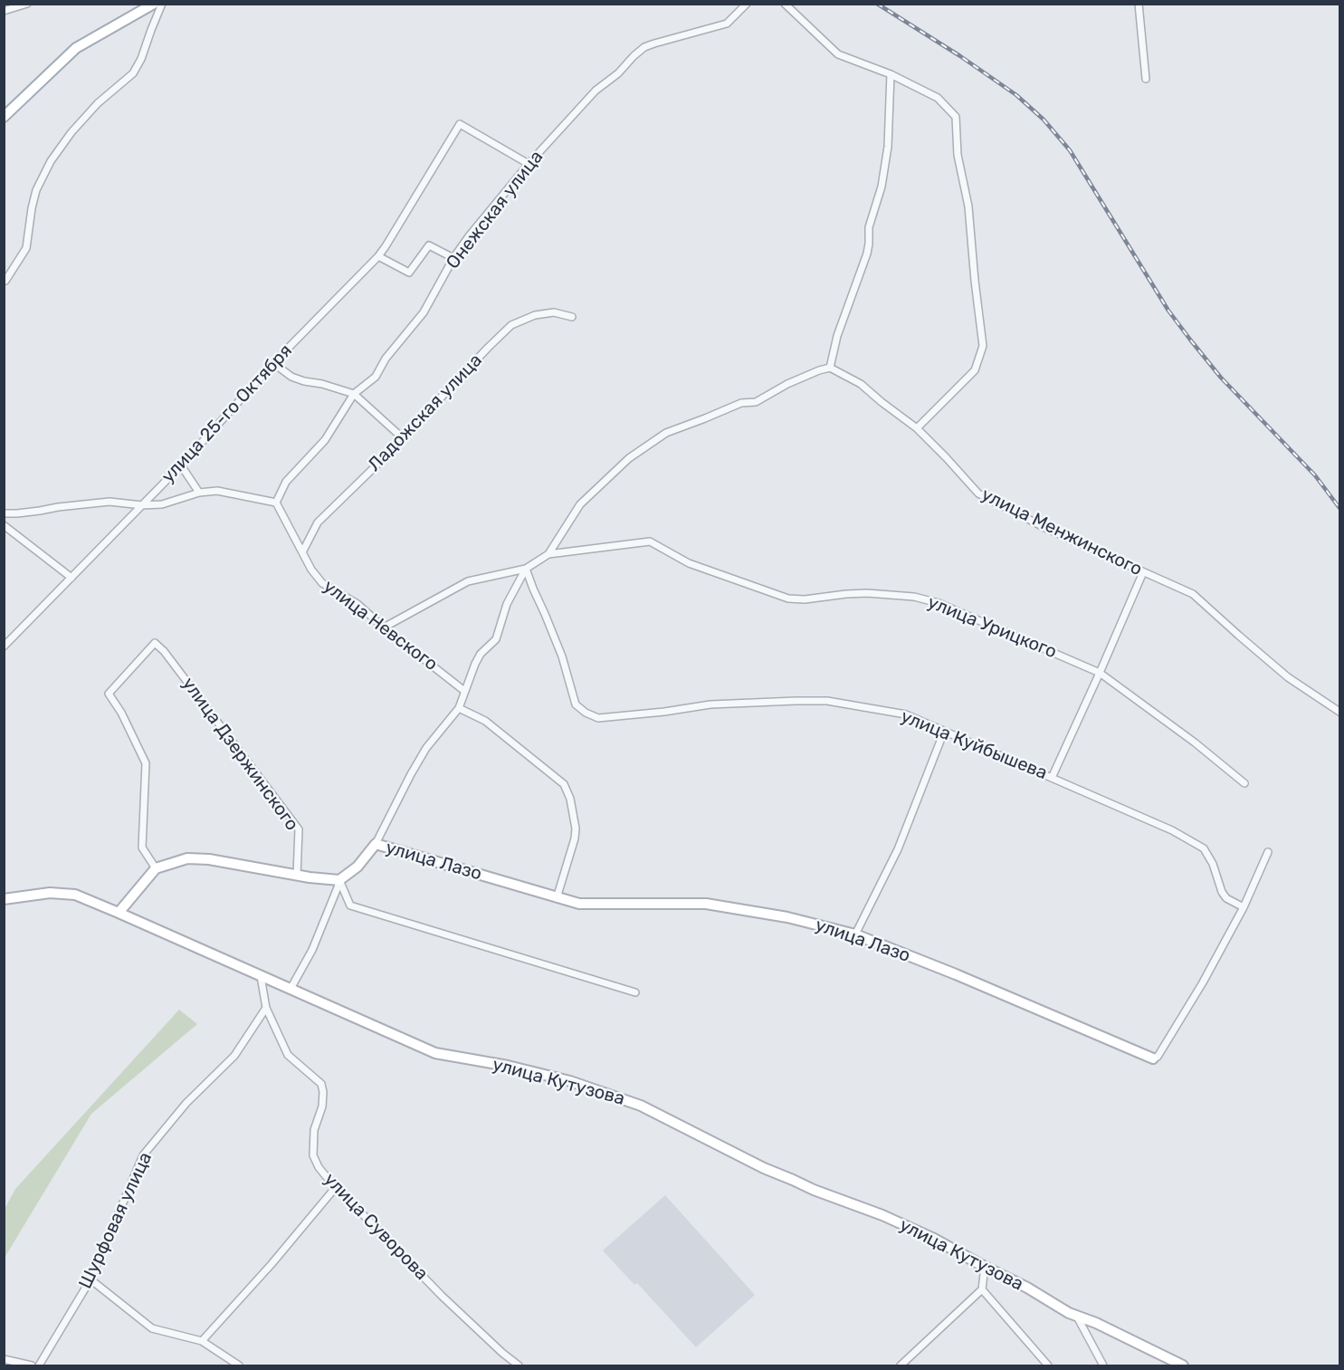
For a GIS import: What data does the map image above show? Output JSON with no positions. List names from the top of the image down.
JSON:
{
  "streets": {
    "street": [
      "Онежская улица",
      "Ладожская улица",
      "улица 25-го Октября",
      "улица Менжинского",
      "улица Невского",
      "улица Урицкого",
      "улица Куйбышева",
      "улица Дзержинского",
      "улица Лазо",
      "улица Кутузова",
      "Шурфовая улица",
      "улица Суворова"
    ]
  },
  "crossings": [
    ["Онежская улица", "улица 25-го Октября"],
    ["Онежская улица", "улица Невского"],
    ["Ладожская улица", "улица Невского"],
    ["улица Куйбышева", "улица Лазо"],
    ["улица Кутузова", "улица Суворова"],
    ["Шурфовая улица", "улица Суворова"]
  ]
}
